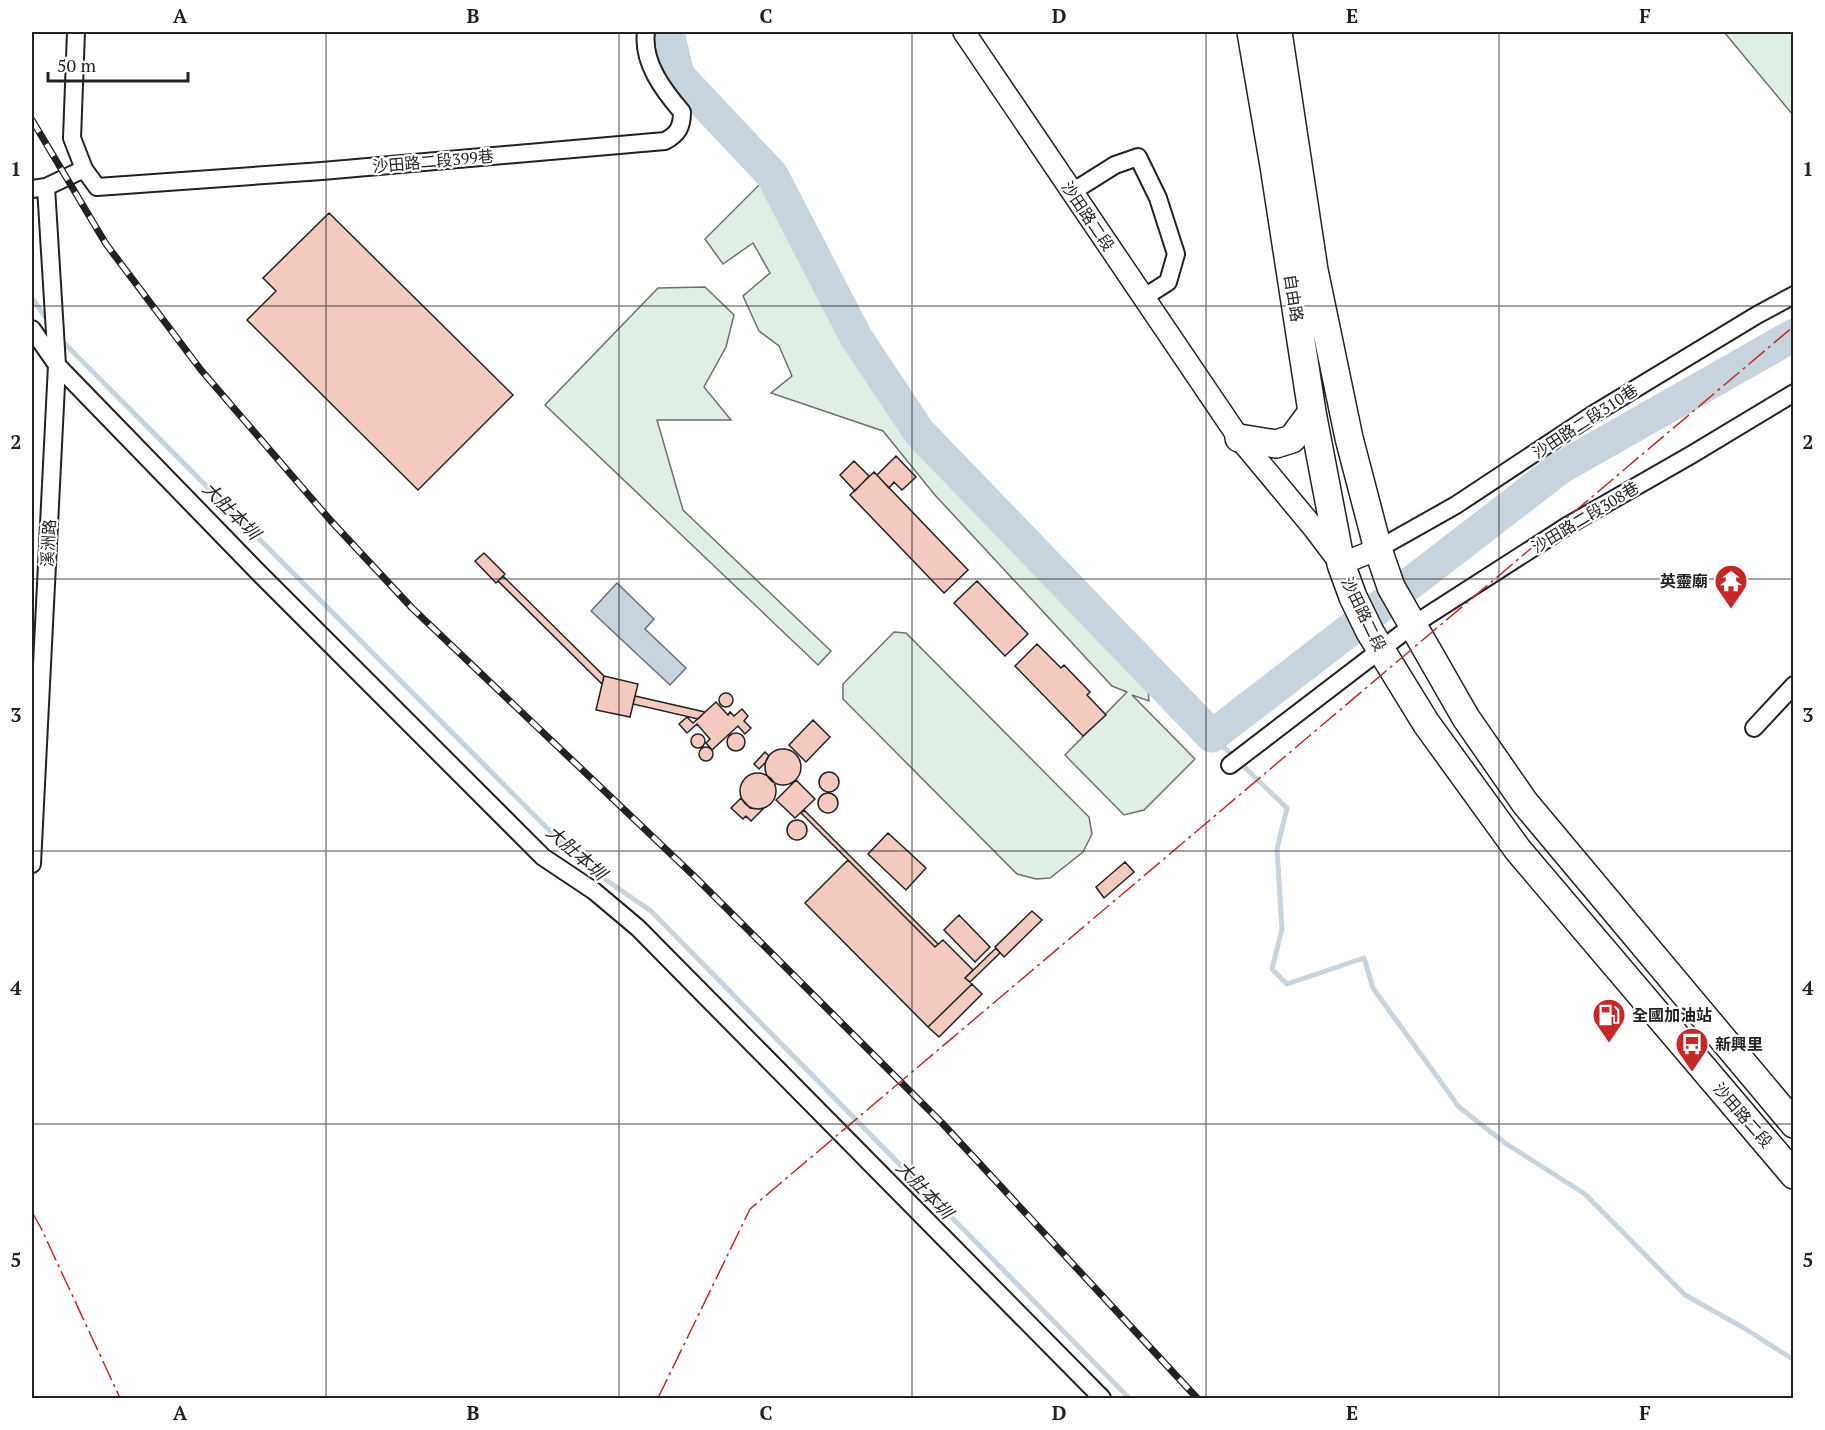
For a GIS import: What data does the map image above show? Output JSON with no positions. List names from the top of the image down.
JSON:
{
  "streets": {
    "main road": ["沙田路二段", "自由路"],
    "street": [
      "沙田路二段399巷",
      "沙田路二段310巷",
      "沙田路二段308巷",
      "溪洲路"
    ]
  },
  "crossings": [
    ["沙田路二段", "自由路"],
    ["沙田路二段", "沙田路二段310巷"],
    ["沙田路二段", "沙田路二段308巷"],
    ["自由路", "沙田路二段310巷"]
  ],
  "water": ["大肚本圳"],
  "places": {
    "temple": ["英靈廟"],
    "fuel station": ["全國加油站"],
    "bus stop": ["新興里"]
  },
  "scale_bar": "50 m",
  "grid": {
    "columns": [
      "A",
      "B",
      "C",
      "D",
      "E",
      "F"
    ],
    "rows": [
      "1",
      "2",
      "3",
      "4",
      "5"
    ]
  }
}
